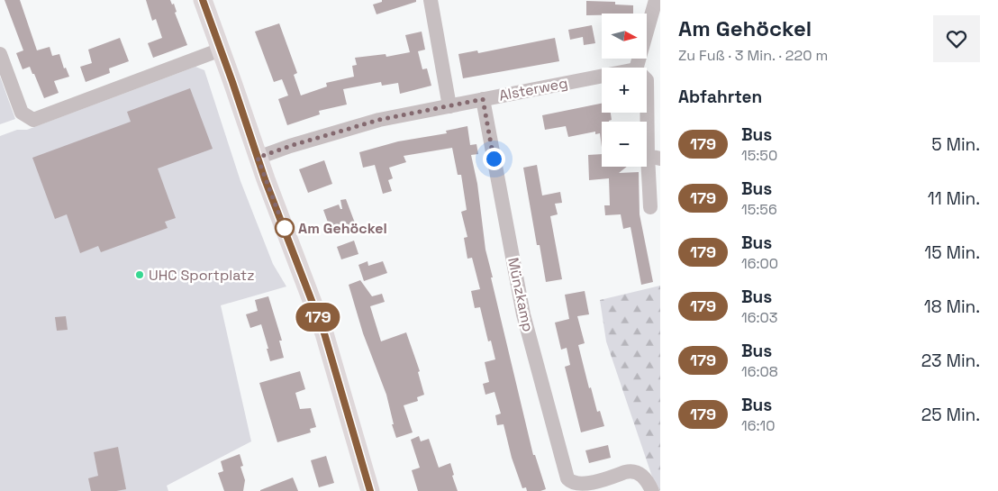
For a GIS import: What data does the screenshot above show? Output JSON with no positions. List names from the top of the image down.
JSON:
{
  "streets": {
    "street": ["Alsterweg", "Münzkamp"]
  },
  "crossings": [
    ["Alsterweg", "Münzkamp"]
  ],
  "places": ["Am Gehöckel", "UHC Sportplatz"],
  "lines": ["bus line 179"],
  "north": "right",
  "page": {
    "on_map": "179",
    "heading": [
      ["Am Gehöckel", "Zu Fuß · 3 Min. · 220 m"],
      "Abfahrten"
    ],
    "map_buttons": ["+", "−"],
    "list": [
      {
        "mark": "179",
        "name": "Bus",
        "note": "15:50",
        "value": "5 Min."
      },
      {
        "mark": "179",
        "name": "Bus",
        "note": "15:56",
        "value": "11 Min."
      },
      {
        "mark": "179",
        "name": "Bus",
        "note": "16:00",
        "value": "15 Min."
      },
      {
        "mark": "179",
        "name": "Bus",
        "note": "16:03",
        "value": "18 Min."
      },
      {
        "mark": "179",
        "name": "Bus",
        "note": "16:08",
        "value": "23 Min."
      },
      {
        "mark": "179",
        "name": "Bus",
        "note": "16:10",
        "value": "25 Min."
      }
    ]
  }
}
